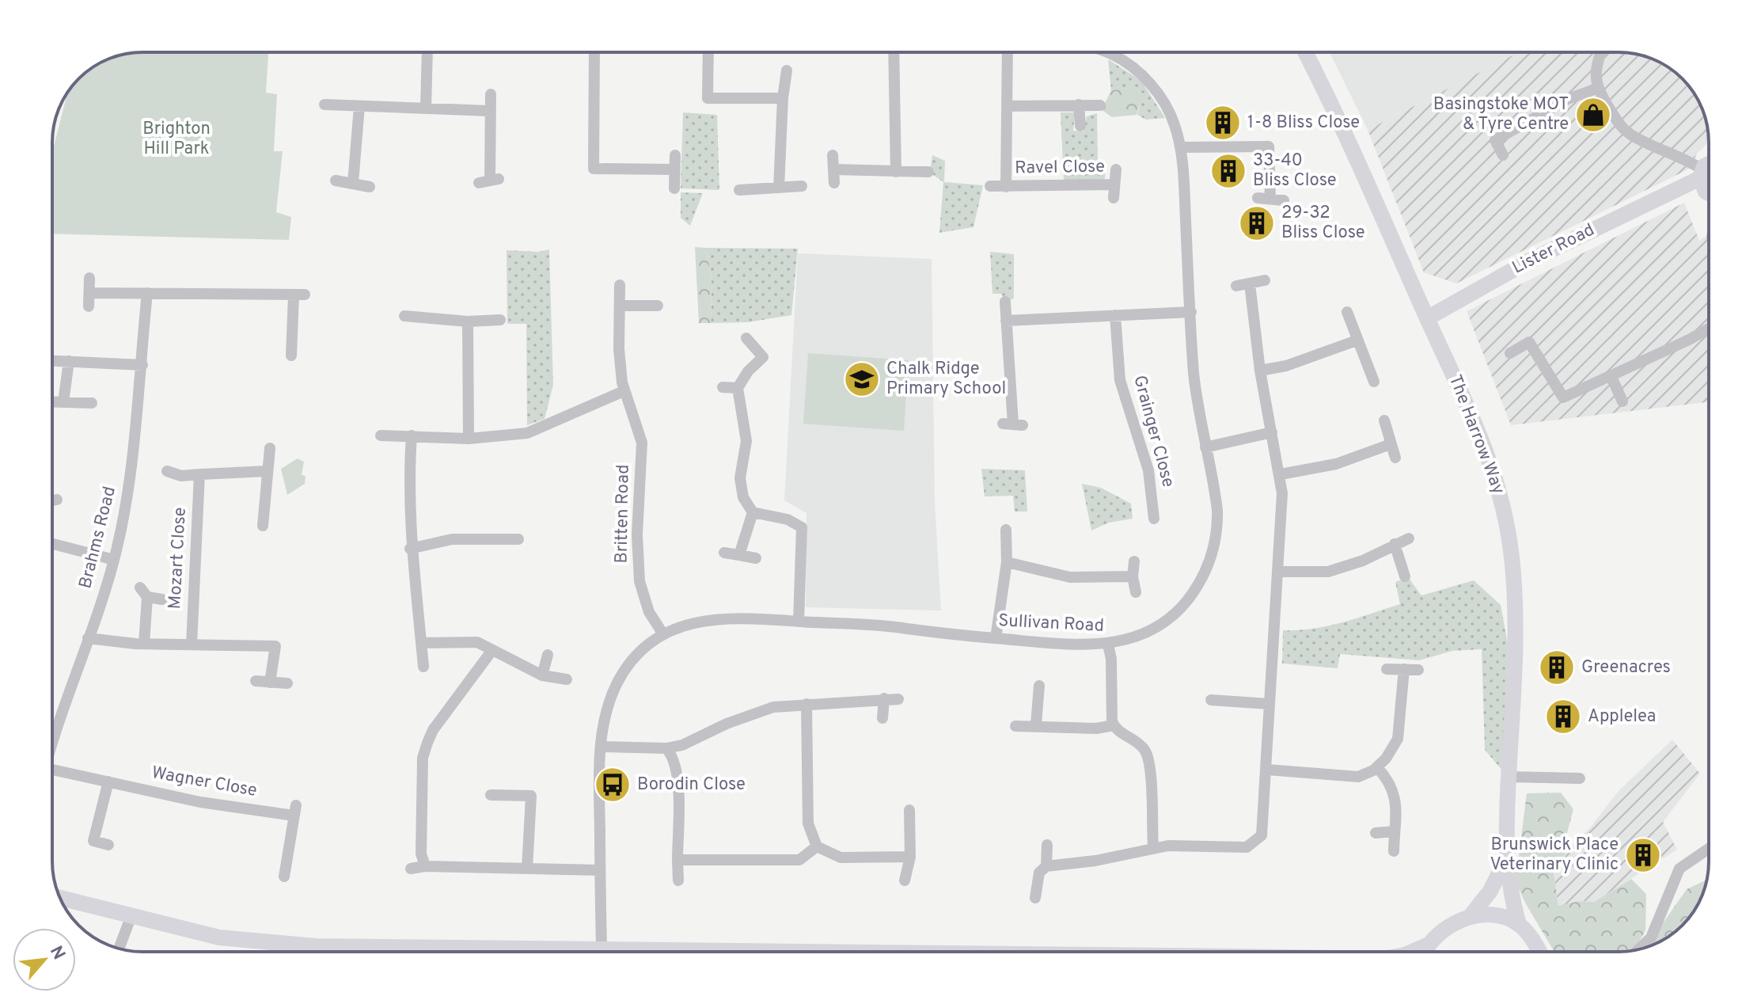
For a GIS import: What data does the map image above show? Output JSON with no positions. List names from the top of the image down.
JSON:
{
  "streets": {
    "street": [
      "Ravel Close",
      "Lister Road",
      "Grainger Close",
      "The Harrow Way",
      "Britten Road",
      "Brahms Road",
      "Mozart Close",
      "Sullivan Road",
      "Wagner Close"
    ]
  },
  "crossings": [
    ["Lister Road", "The Harrow Way"],
    ["Britten Road", "Sullivan Road"]
  ],
  "parks": ["Brighton Hill Park"],
  "places": {
    "shop": ["Basingstoke MOT & Tyre Centre"],
    "building": [
      "1-8 Bliss Close",
      "33-40 Bliss Close",
      "29-32 Bliss Close",
      "Greenacres",
      "Applelea",
      "Brunswick Place Veterinary Clinic"
    ],
    "school or university": ["Chalk Ridge Primary School"],
    "bus stop": ["Borodin Close"]
  },
  "north": "top right"
}
